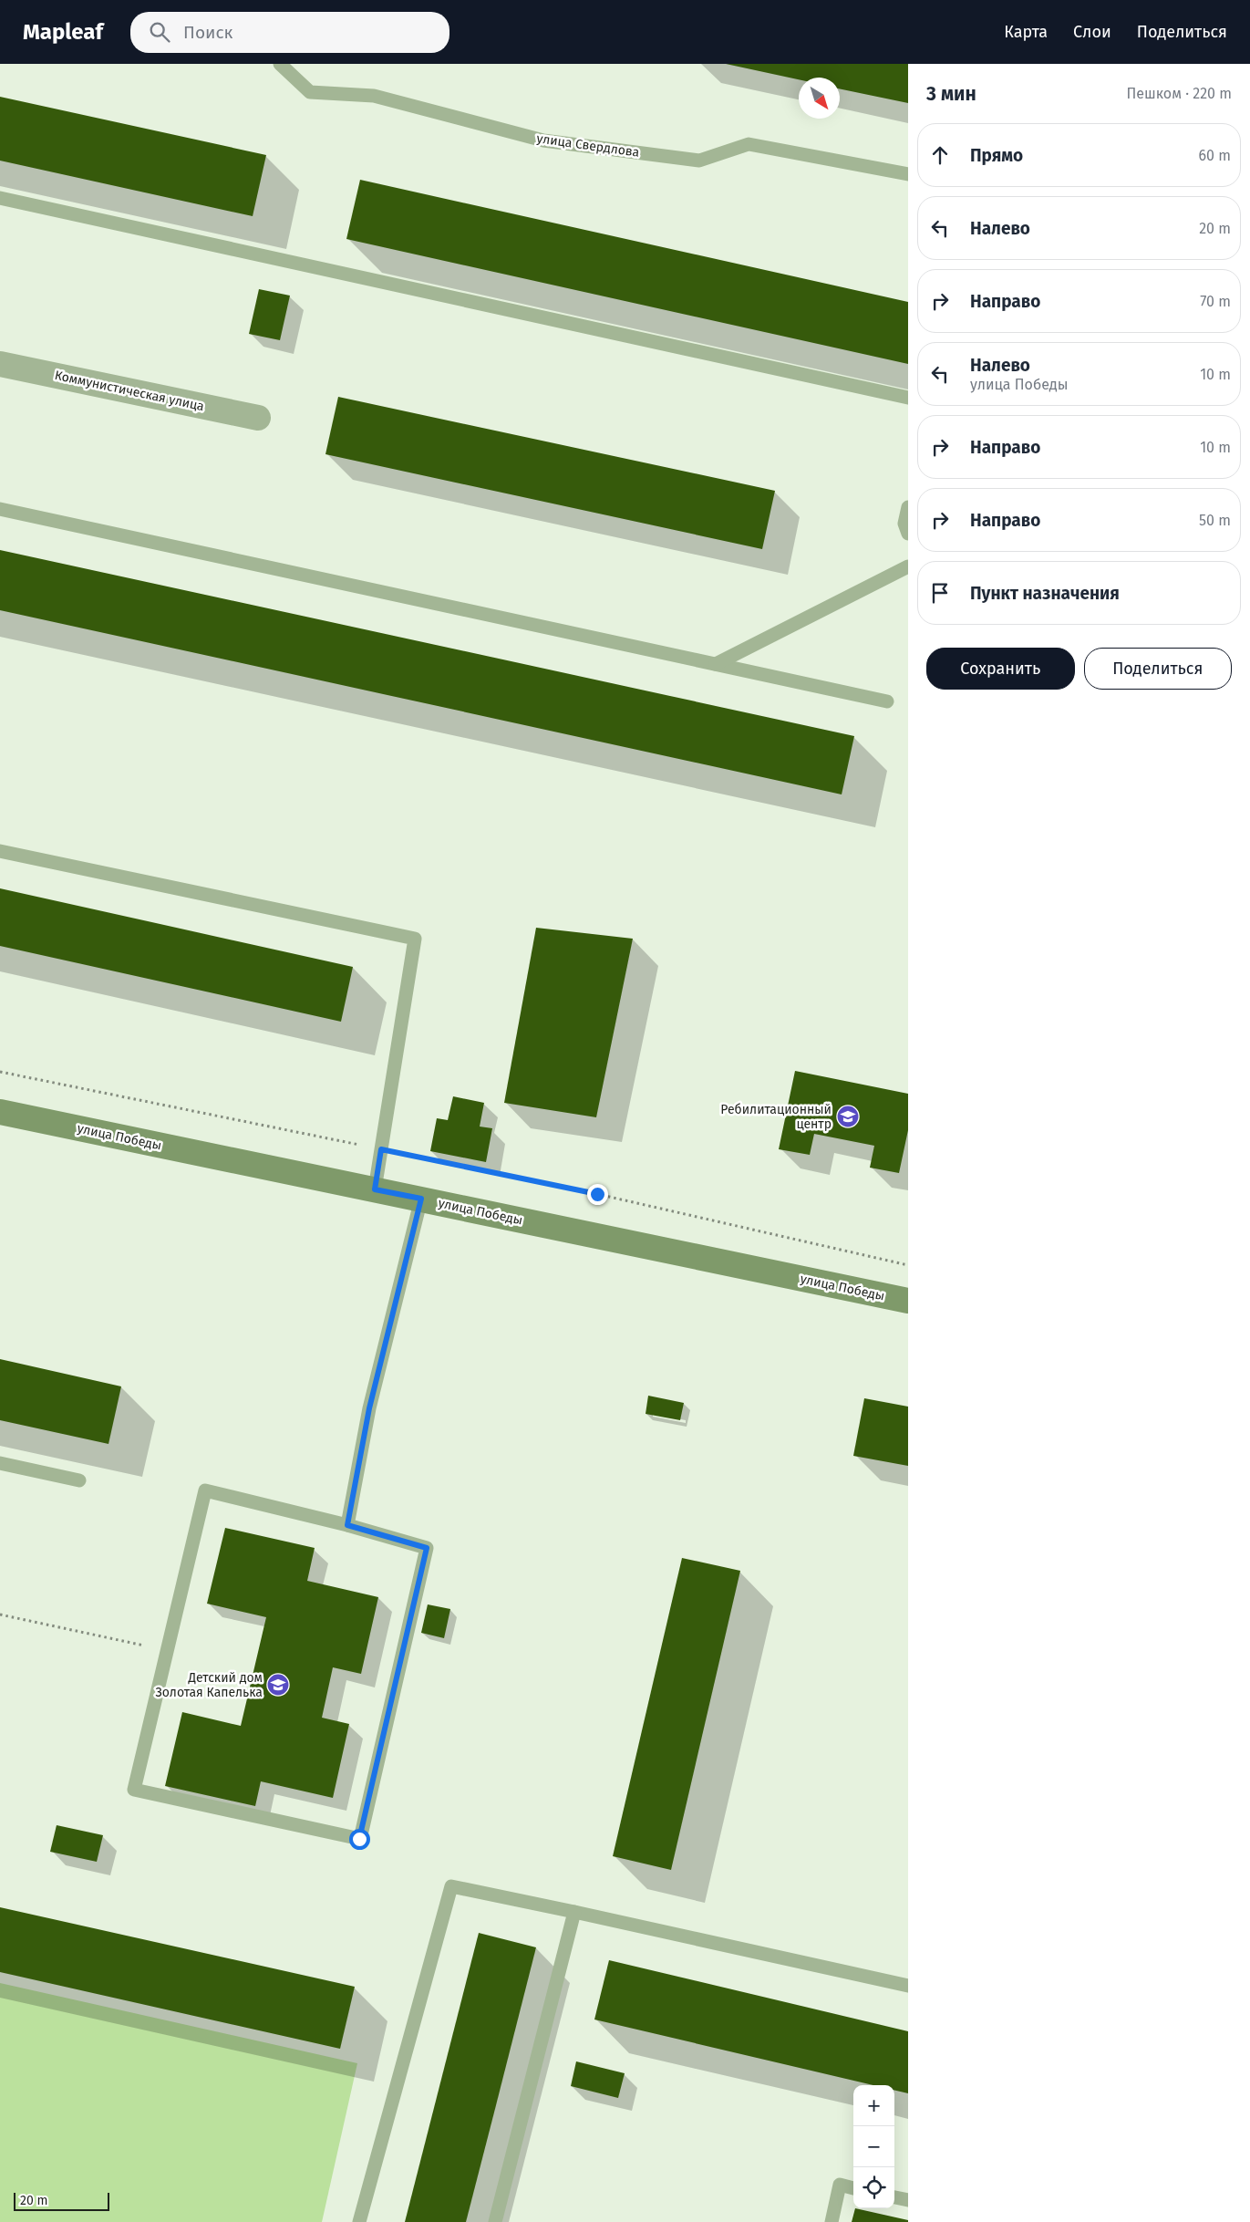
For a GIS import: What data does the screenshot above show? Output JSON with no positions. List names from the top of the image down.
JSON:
{
  "streets": {
    "street": ["Коммунистическая улица", "улица Победы"],
    "lane": ["улица Свердлова"]
  },
  "places": {
    "school or university": ["Ребилитационный центр", "Детский дом Золотая Капелька"]
  },
  "scale_bar": "20 m",
  "north": "bottom right",
  "page": {
    "header": "Mapleaf",
    "search": "Поиск",
    "nav": ["Карта", "Слои", "Поделиться"],
    "heading": ["3 мин", "Пешком · 220 m"],
    "list": [
      ["Прямо", "60 m"],
      ["Налево", "20 m"],
      ["Направо", "70 m"],
      ["Налево", "улица Победы", "10 m"],
      ["Направо", "10 m"],
      ["Направо", "50 m"],
      "Пункт назначения"
    ],
    "buttons": ["Сохранить", "Поделиться"],
    "map_buttons": ["+", "−"],
    "scale": "20 m"
  }
}
